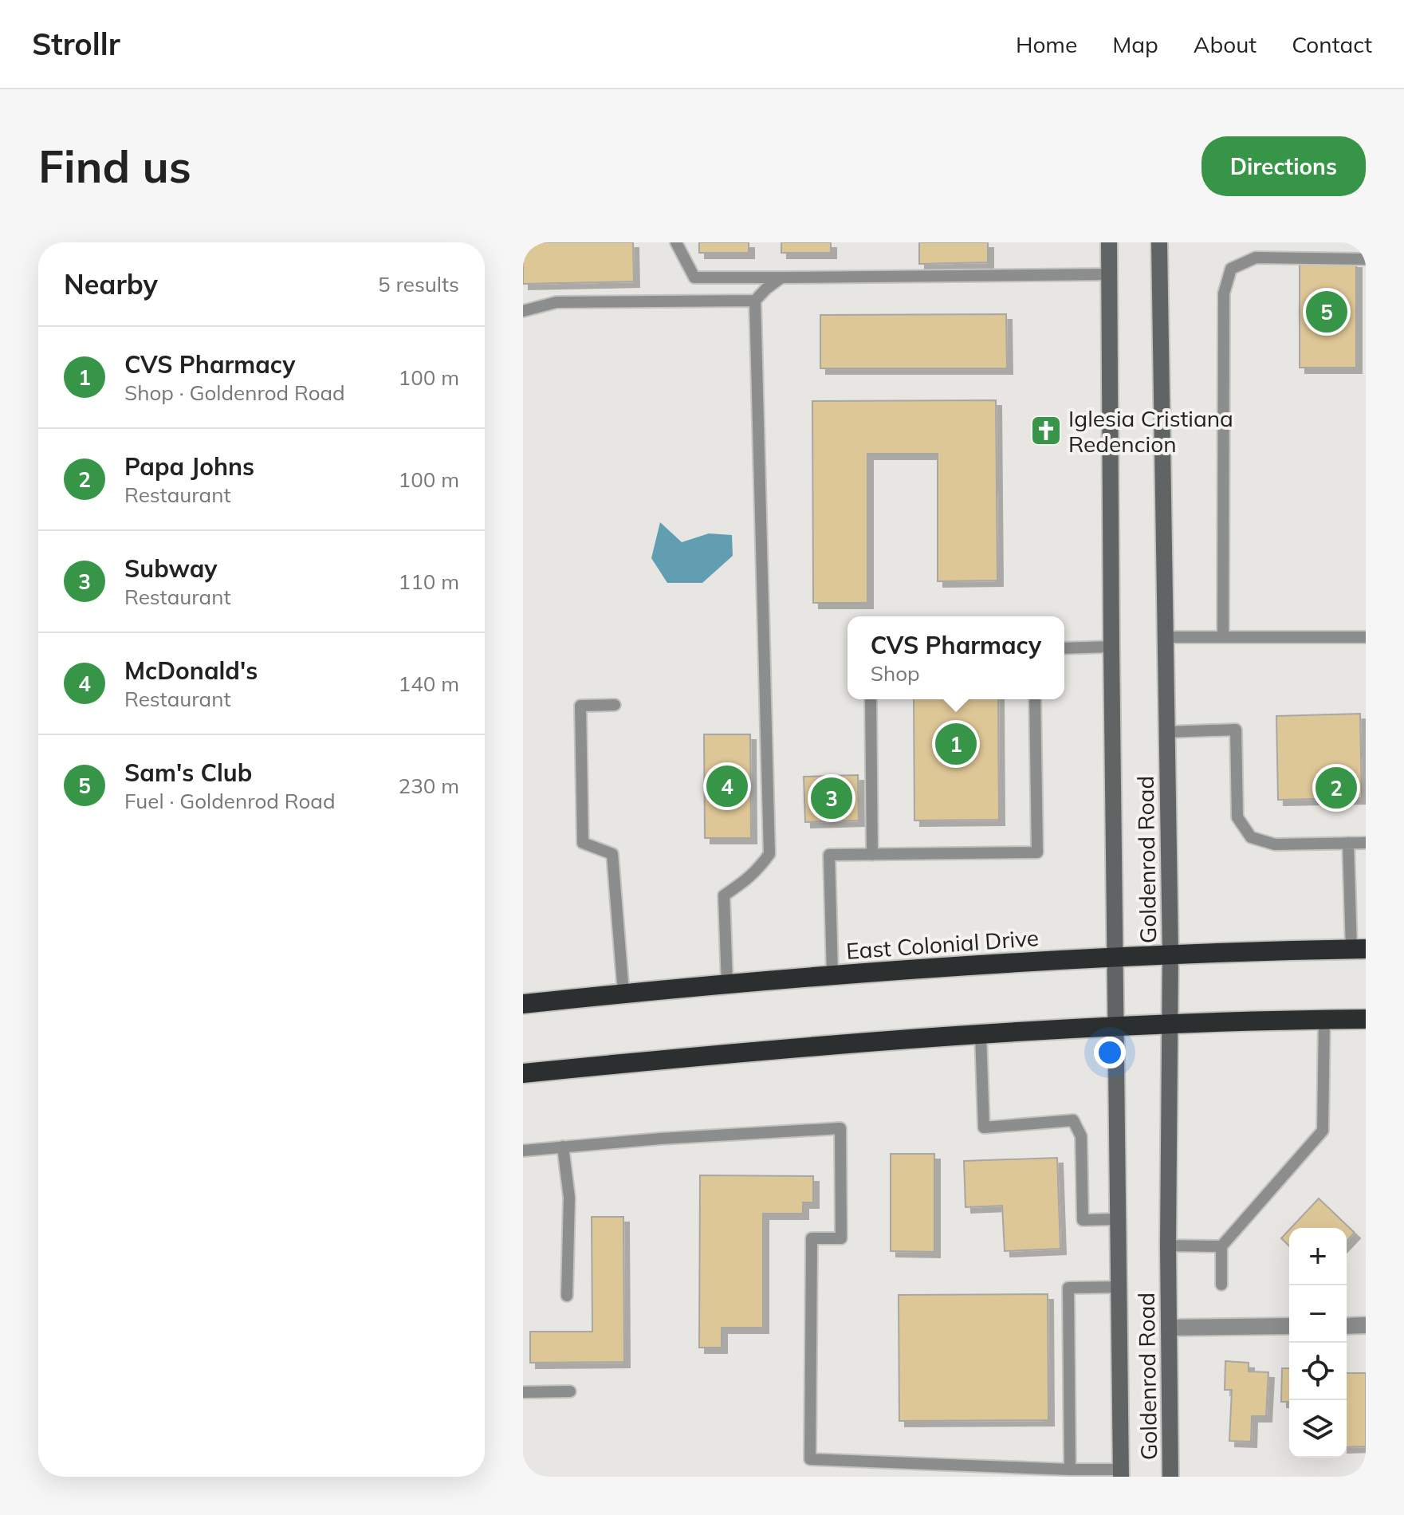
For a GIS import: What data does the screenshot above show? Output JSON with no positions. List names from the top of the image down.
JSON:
{
  "streets": {
    "highway": ["East Colonial Drive"],
    "main road": ["Goldenrod Road"]
  },
  "crossings": [
    ["Goldenrod Road", "East Colonial Drive"]
  ],
  "places": {
    "church": ["Iglesia Cristiana Redencion"]
  },
  "page": {
    "header": "Strollr",
    "nav": [
      "Home",
      "Map",
      "About",
      "Contact"
    ],
    "buttons": "Directions",
    "title": "Find us",
    "heading": ["Nearby", "5 results"],
    "pins": [
      "5",
      "1",
      "4",
      "2",
      "3"
    ],
    "list": [
      {
        "mark": "1",
        "name": "CVS Pharmacy",
        "note": "Shop · Goldenrod Road",
        "value": "100 m"
      },
      {
        "mark": "2",
        "name": "Papa Johns",
        "note": "Restaurant",
        "value": "100 m"
      },
      {
        "mark": "3",
        "name": "Subway",
        "note": "Restaurant",
        "value": "110 m"
      },
      {
        "mark": "4",
        "name": "McDonald's",
        "note": "Restaurant",
        "value": "140 m"
      },
      {
        "mark": "5",
        "name": "Sam's Club",
        "note": "Fuel · Goldenrod Road",
        "value": "230 m"
      }
    ],
    "popup": ["CVS Pharmacy", "Shop"],
    "map_buttons": ["+", "−"]
  }
}
